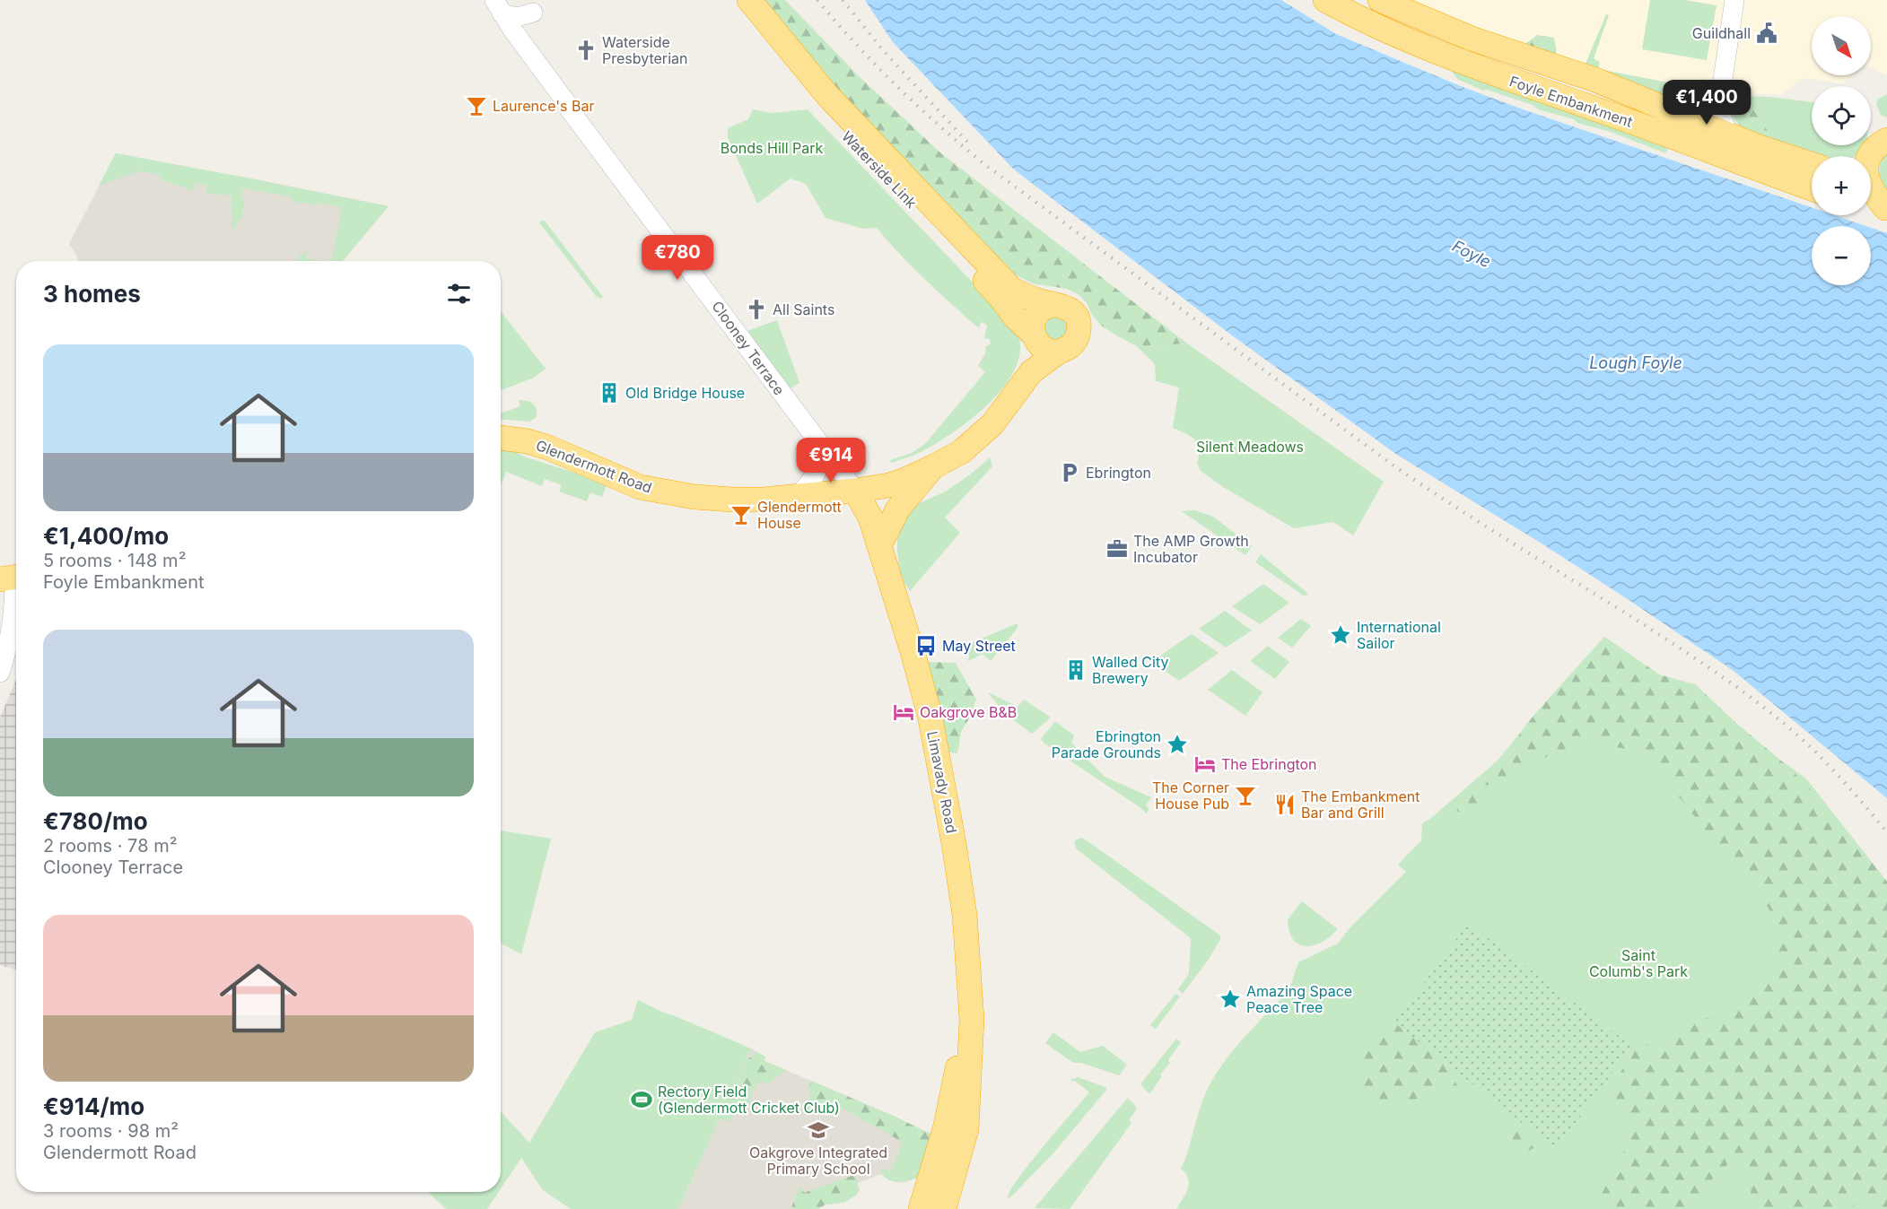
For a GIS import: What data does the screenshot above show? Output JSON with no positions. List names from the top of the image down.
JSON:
{
  "streets": {
    "highway": [
      "Foyle Embankment",
      "Waterside Link",
      "Glendermott Road",
      "Limavady Road"
    ],
    "main road": ["Clooney Terrace"]
  },
  "crossings": [
    ["Clooney Terrace", "Glendermott Road"],
    ["Clooney Terrace", "Limavady Road"],
    ["Glendermott Road", "Limavady Road"]
  ],
  "water": ["Foyle", "Lough Foyle"],
  "parks": ["Bonds Hill Park", "Silent Meadows", "Saint Columb's Park"],
  "places": {
    "public building": ["Guildhall"],
    "church": ["Waterside Presbyterian", "All Saints"],
    "bar": ["Laurence's Bar", "Glendermott House", "The Corner House Pub"],
    "building": ["Old Bridge House", "Walled City Brewery"],
    "parking": ["Ebrington"],
    "office": ["The AMP Growth Incubator"],
    "place": ["International Sailor", "Ebrington Parade Grounds", "Amazing Space Peace Tree"],
    "bus stop": ["May Street"],
    "hotel": ["Oakgrove B&B", "The Ebrington"],
    "restaurant": ["The Embankment Bar and Grill"],
    "sports": ["Rectory Field (Glendermott Cricket Club)"],
    "school or university": ["Oakgrove Integrated Primary School"]
  },
  "north": "bottom right",
  "page": {
    "map_buttons": ["+", "−"],
    "price": ["€1,400", "€780", "€914"],
    "heading": "3 homes",
    "list": [
      {
        "name": "€1,400/mo",
        "note": "5 rooms · 148 m² · Foyle Embankment"
      },
      {
        "name": "€780/mo",
        "note": "2 rooms · 78 m² · Clooney Terrace"
      },
      {
        "name": "€914/mo",
        "note": "3 rooms · 98 m² · Glendermott Road"
      }
    ]
  }
}
